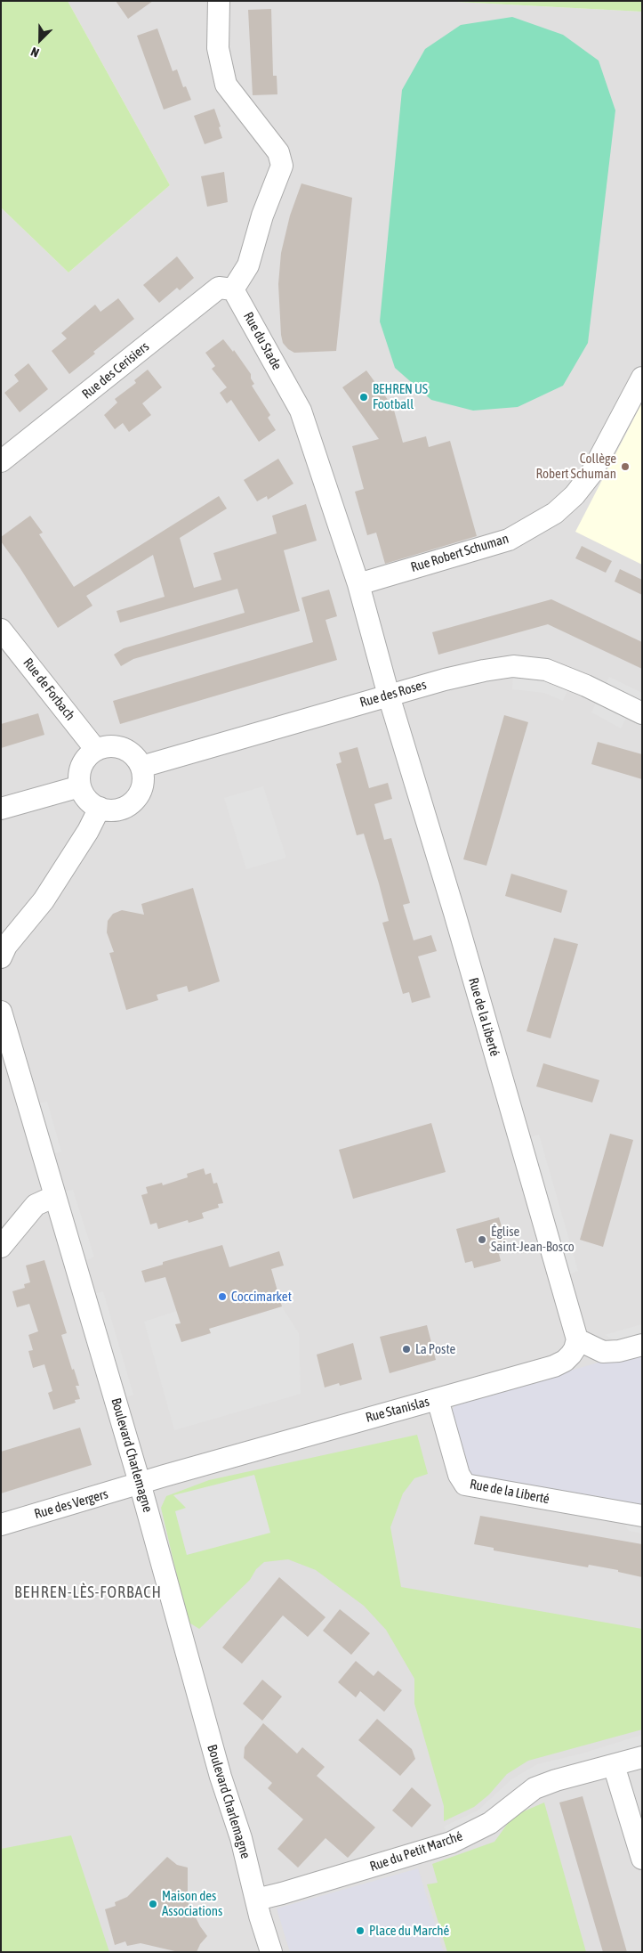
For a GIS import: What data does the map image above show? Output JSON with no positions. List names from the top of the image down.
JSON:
{
  "streets": {
    "street": [
      "Rue du Stade",
      "Rue des Cerisiers",
      "Rue Robert Schuman",
      "Rue de Forbach",
      "Rue des Roses",
      "Rue de la Liberté",
      "Rue Stanislas",
      "Boulevard Charlemagne",
      "Rue des Vergers",
      "Rue du Petit Marché"
    ]
  },
  "crossings": [
    ["Rue du Stade", "Rue des Cerisiers"],
    ["Rue du Stade", "Rue Robert Schuman"],
    ["Rue du Stade", "Rue des Roses"],
    ["Rue du Stade", "Rue de la Liberté"],
    ["Rue de Forbach", "Rue des Roses"],
    ["Rue des Roses", "Rue de la Liberté"],
    ["Rue de la Liberté", "Rue Stanislas"],
    ["Rue Stanislas", "Boulevard Charlemagne"],
    ["Rue Stanislas", "Rue des Vergers"],
    ["Boulevard Charlemagne", "Rue des Vergers"],
    ["Boulevard Charlemagne", "Rue du Petit Marché"]
  ],
  "districts": ["BEHREN-LÈS-FORBACH"],
  "places": [
    "BEHREN US Football",
    "Collège Robert Schuman",
    "Église Saint-Jean-Bosco",
    "Coccimarket",
    "La Poste",
    "Maison des Associations",
    "Place du Marché"
  ],
  "north": "bottom left"
}
